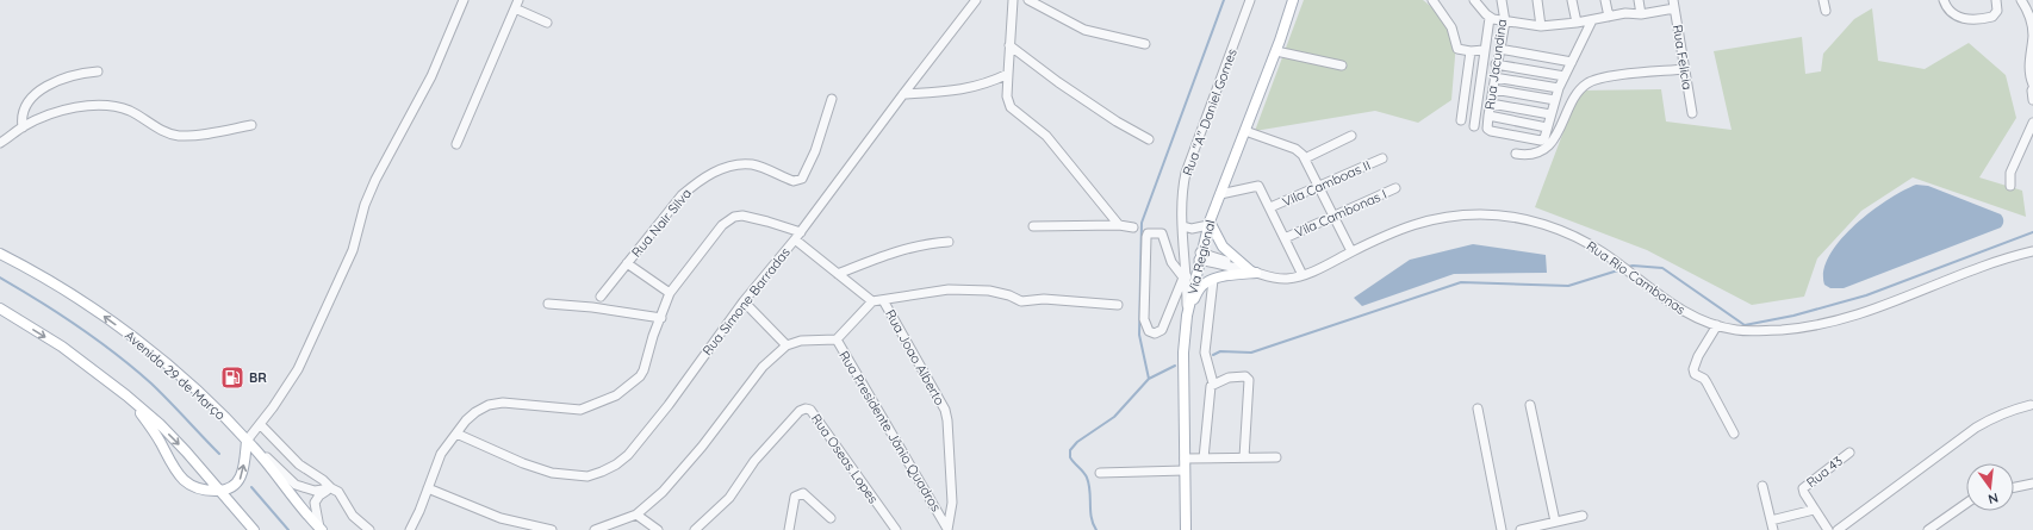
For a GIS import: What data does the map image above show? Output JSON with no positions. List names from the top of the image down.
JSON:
{
  "streets": {
    "main road": ["Via Regional", "Avenida 29 de Março"],
    "street": [
      "Rua Felicia",
      "Rua Jacundina",
      "Rua \"A\" Daniel Gomes",
      "Vila Camboas II",
      "Vila Cambonas I",
      "Rua Nair Silva",
      "Rua Rio Cambonas",
      "Rua Simone Barradas",
      "Rua Joao Alberto",
      "Rua Presidente Jânio Quadros",
      "Rua Oseas Lopes",
      "Rua 43"
    ]
  },
  "crossings": [
    ["Rua \"A\" Daniel Gomes", "Via Regional"],
    ["Via Regional", "Rua Rio Cambonas"],
    ["Rua Joao Alberto", "Rua Presidente Jânio Quadros"]
  ],
  "places": {
    "fuel station": ["BR"]
  },
  "north": "bottom"
}
